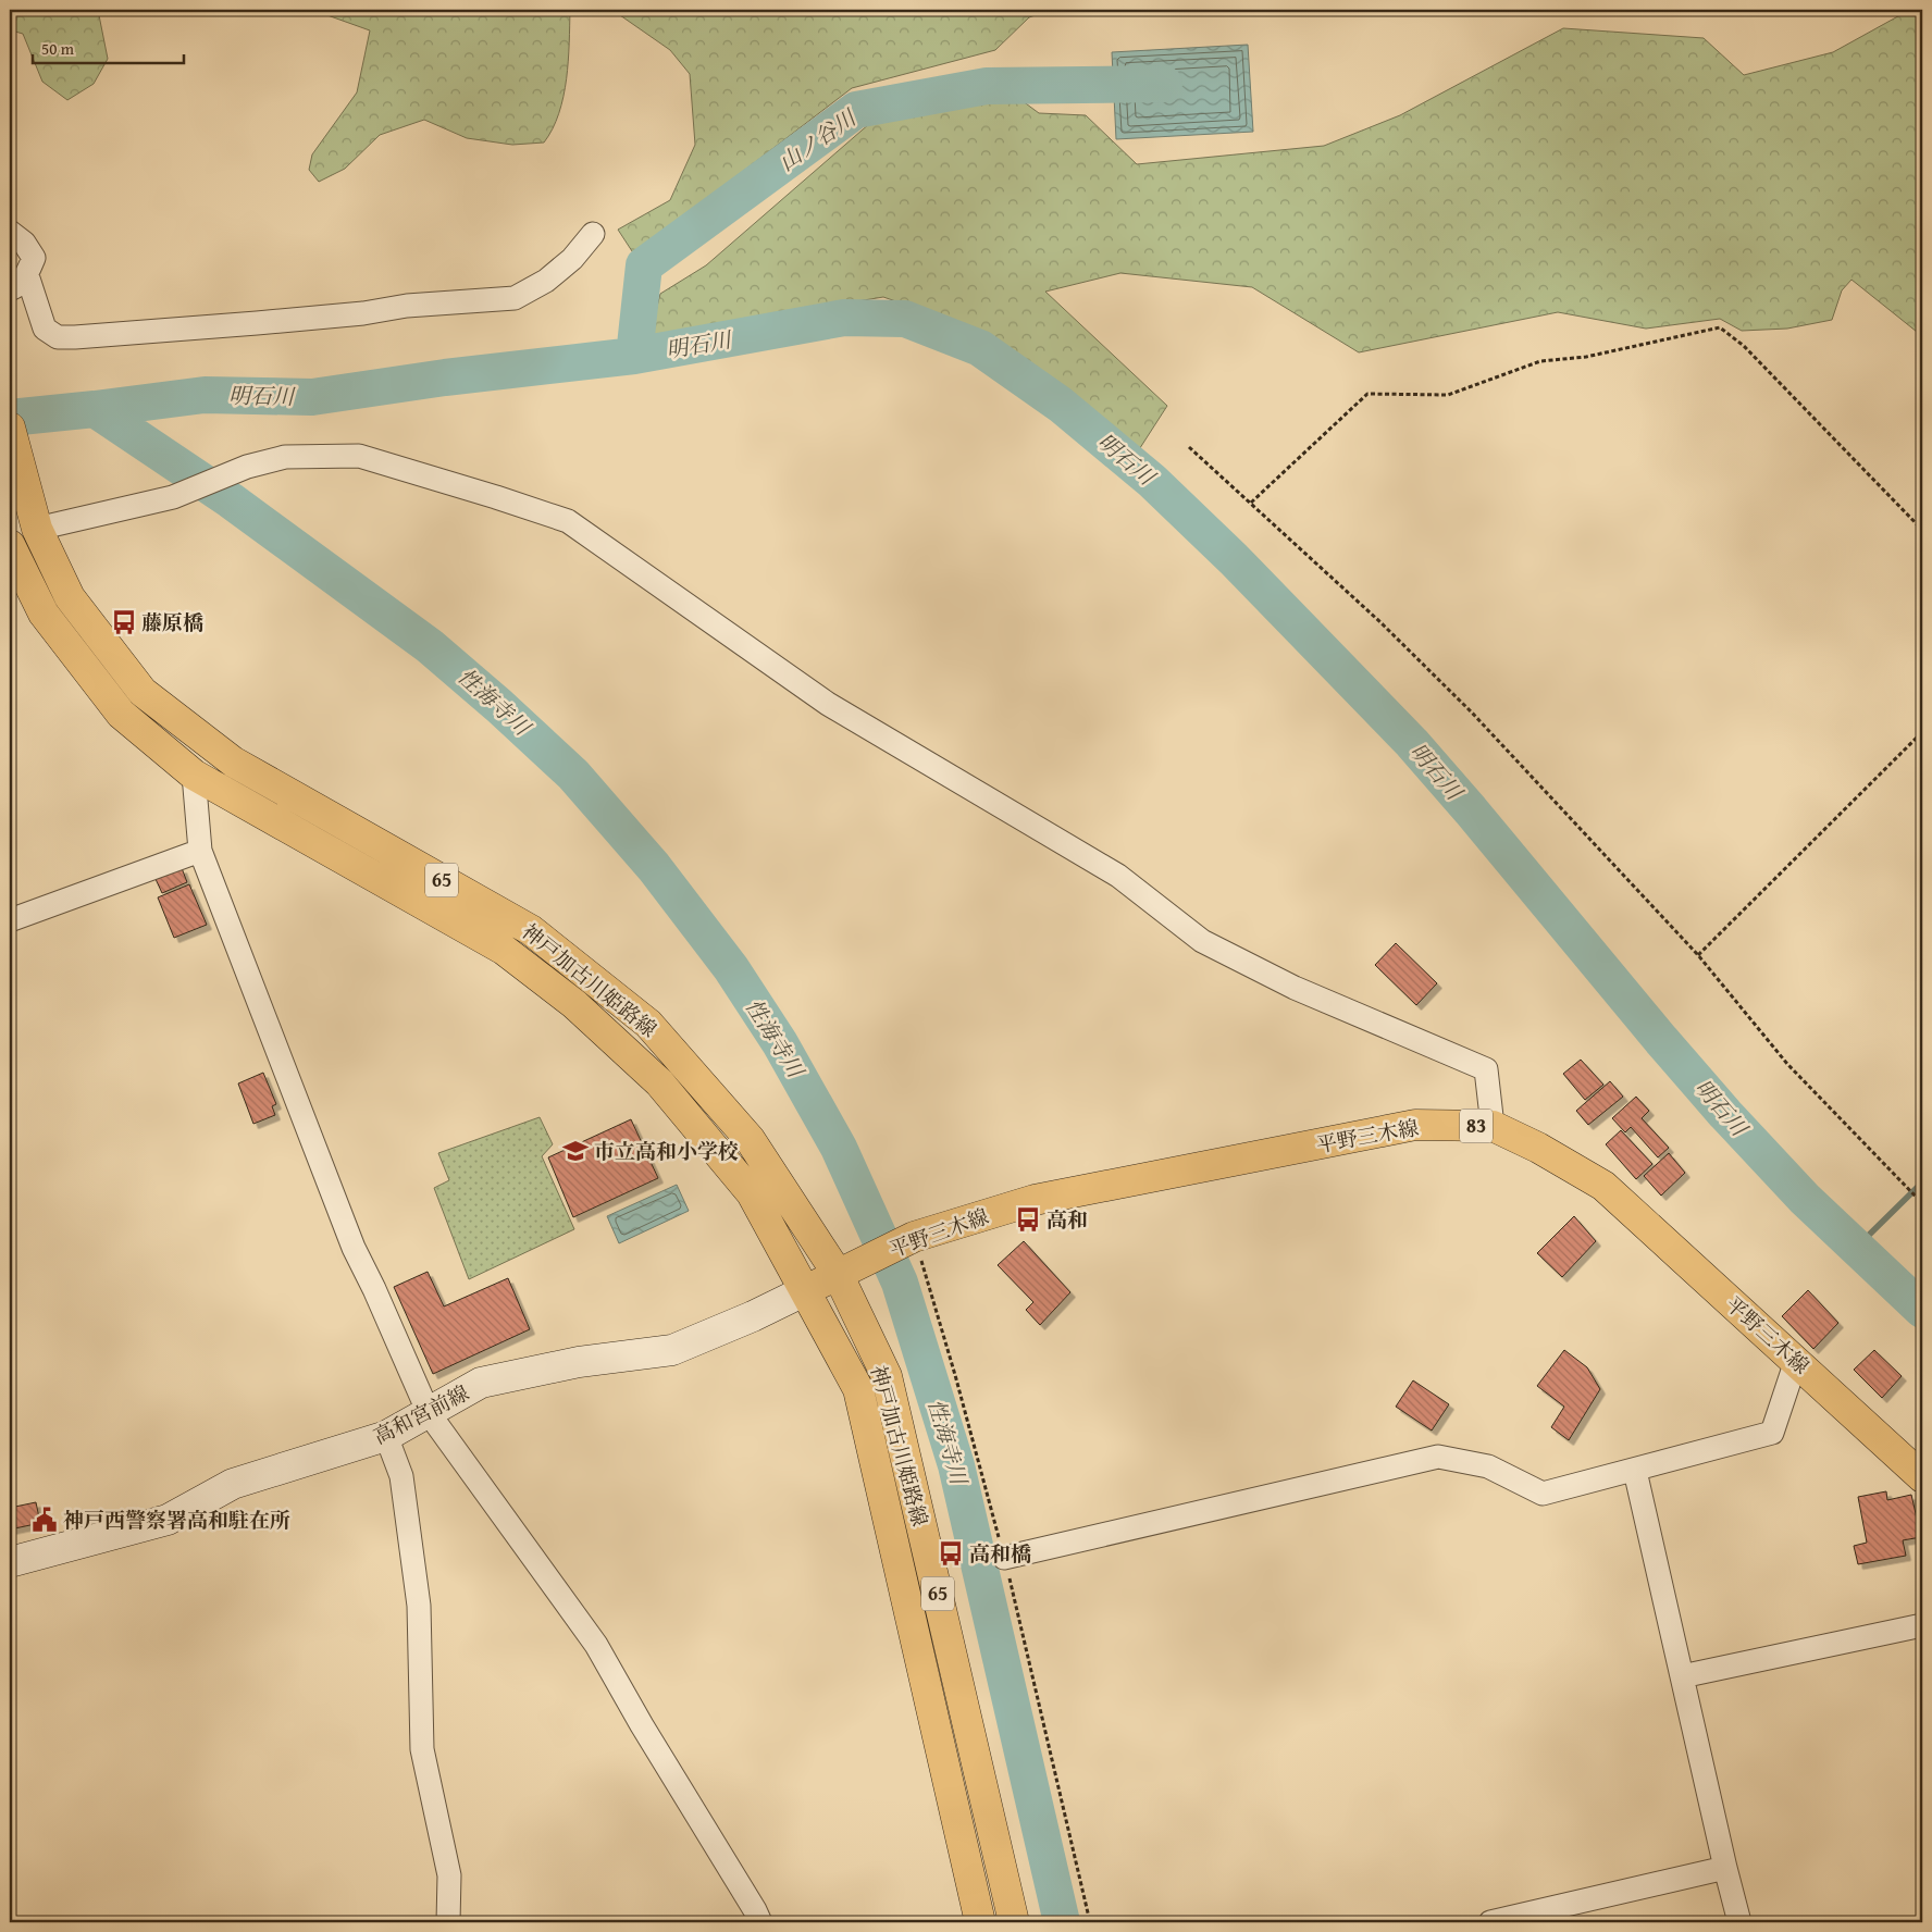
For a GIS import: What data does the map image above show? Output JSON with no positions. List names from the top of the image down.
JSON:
{
  "streets": {
    "main road": [
      "65",
      "神戸加古川姫路線",
      "83",
      "平野三木線"
    ],
    "street": ["高和宮前線"]
  },
  "crossings": [
    ["神戸加古川姫路線", "平野三木線"],
    ["神戸加古川姫路線", "高和宮前線"],
    ["平野三木線", "高和宮前線"]
  ],
  "water": ["山ノ谷川", "明石川", "性海寺川"],
  "places": {
    "bus stop": ["藤原橋", "高和", "高和橋"],
    "school or university": ["市立高和小学校"],
    "public building": ["神戸西警察署高和駐在所"]
  },
  "scale_bar": "50 m"
}
